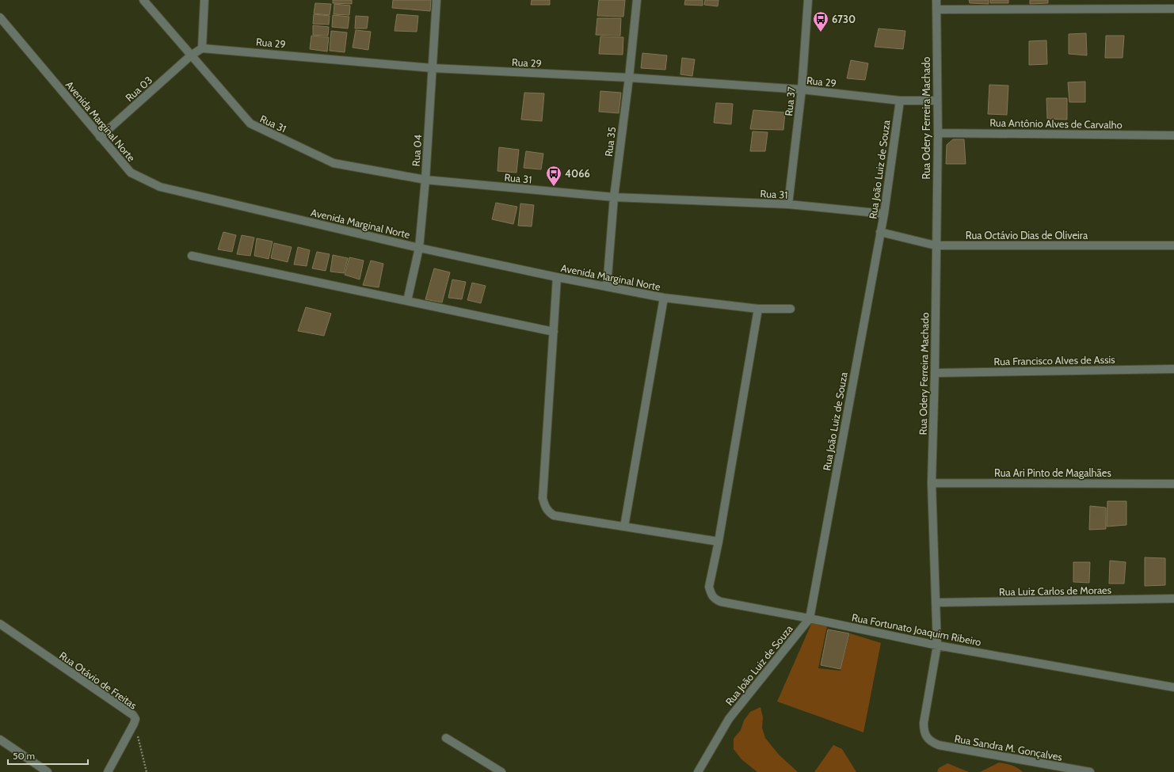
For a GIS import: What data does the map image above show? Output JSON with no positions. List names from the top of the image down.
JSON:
{
  "streets": {
    "street": [
      "Rua 29",
      "Rua 03",
      "Rua 37",
      "Rua Odery Ferreira Machado",
      "Avenida Marginal Norte",
      "Rua 31",
      "Rua Antônio Alves de Carvalho",
      "Rua 35",
      "Rua 04",
      "Rua João Luiz de Souza",
      "Rua Octávio Dias de Oliveira",
      "Rua Francisco Alves de Assis",
      "Rua Ari Pinto de Magalhães",
      "Rua Luiz Carlos de Moraes",
      "Rua Fortunato Joaquim Ribeiro",
      "Rua Otávio de Freitas",
      "Rua Sandra M. Gonçalves"
    ]
  },
  "crossings": [
    ["Rua 29", "Rua 37"],
    ["Rua 29", "Rua Odery Ferreira Machado"],
    ["Rua 29", "Rua 35"],
    ["Rua 29", "Rua 04"],
    ["Rua 29", "Rua João Luiz de Souza"],
    ["Rua 03", "Avenida Marginal Norte"],
    ["Rua 03", "Rua 31"],
    ["Rua 37", "Rua 31"],
    ["Rua Odery Ferreira Machado", "Rua Antônio Alves de Carvalho"],
    ["Rua Odery Ferreira Machado", "Rua Octávio Dias de Oliveira"],
    ["Rua Odery Ferreira Machado", "Rua Francisco Alves de Assis"],
    ["Rua Odery Ferreira Machado", "Rua Ari Pinto de Magalhães"],
    ["Rua Odery Ferreira Machado", "Rua Luiz Carlos de Moraes"],
    ["Rua Odery Ferreira Machado", "Rua Fortunato Joaquim Ribeiro"],
    ["Rua Odery Ferreira Machado", "Rua Sandra M. Gonçalves"],
    ["Avenida Marginal Norte", "Rua 35"],
    ["Avenida Marginal Norte", "Rua 04"],
    ["Rua 31", "Rua 35"],
    ["Rua 31", "Rua 04"],
    ["Rua 31", "Rua João Luiz de Souza"],
    ["Rua João Luiz de Souza", "Rua Octávio Dias de Oliveira"],
    ["Rua João Luiz de Souza", "Rua Fortunato Joaquim Ribeiro"]
  ],
  "places": {
    "bus stop": ["6730", "4066"]
  },
  "scale_bar": "50 m"
}
